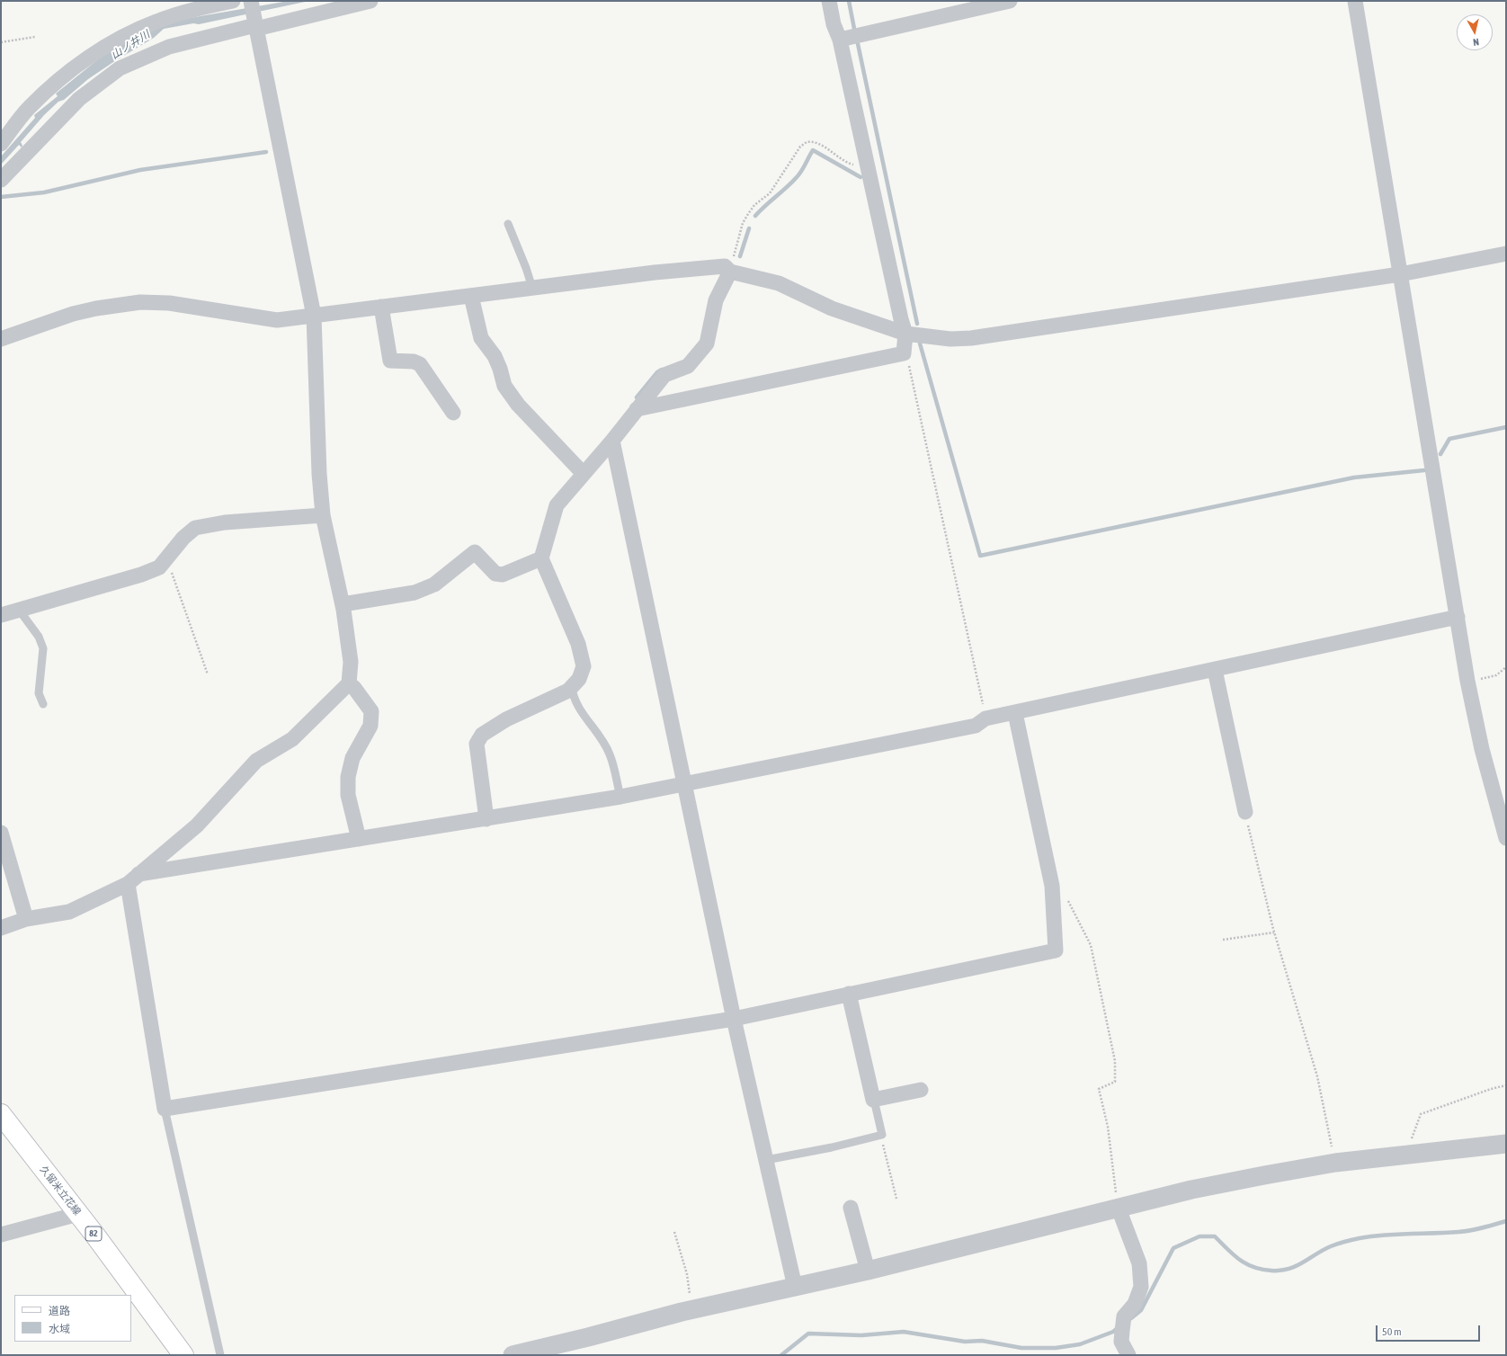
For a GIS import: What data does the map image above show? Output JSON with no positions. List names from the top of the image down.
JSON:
{
  "streets": {
    "main road": ["久留米立花線", "82"]
  },
  "water": ["山ノ井川"],
  "legend": ["道路", "水域"],
  "scale_bar": "50 m",
  "north": "bottom"
}
